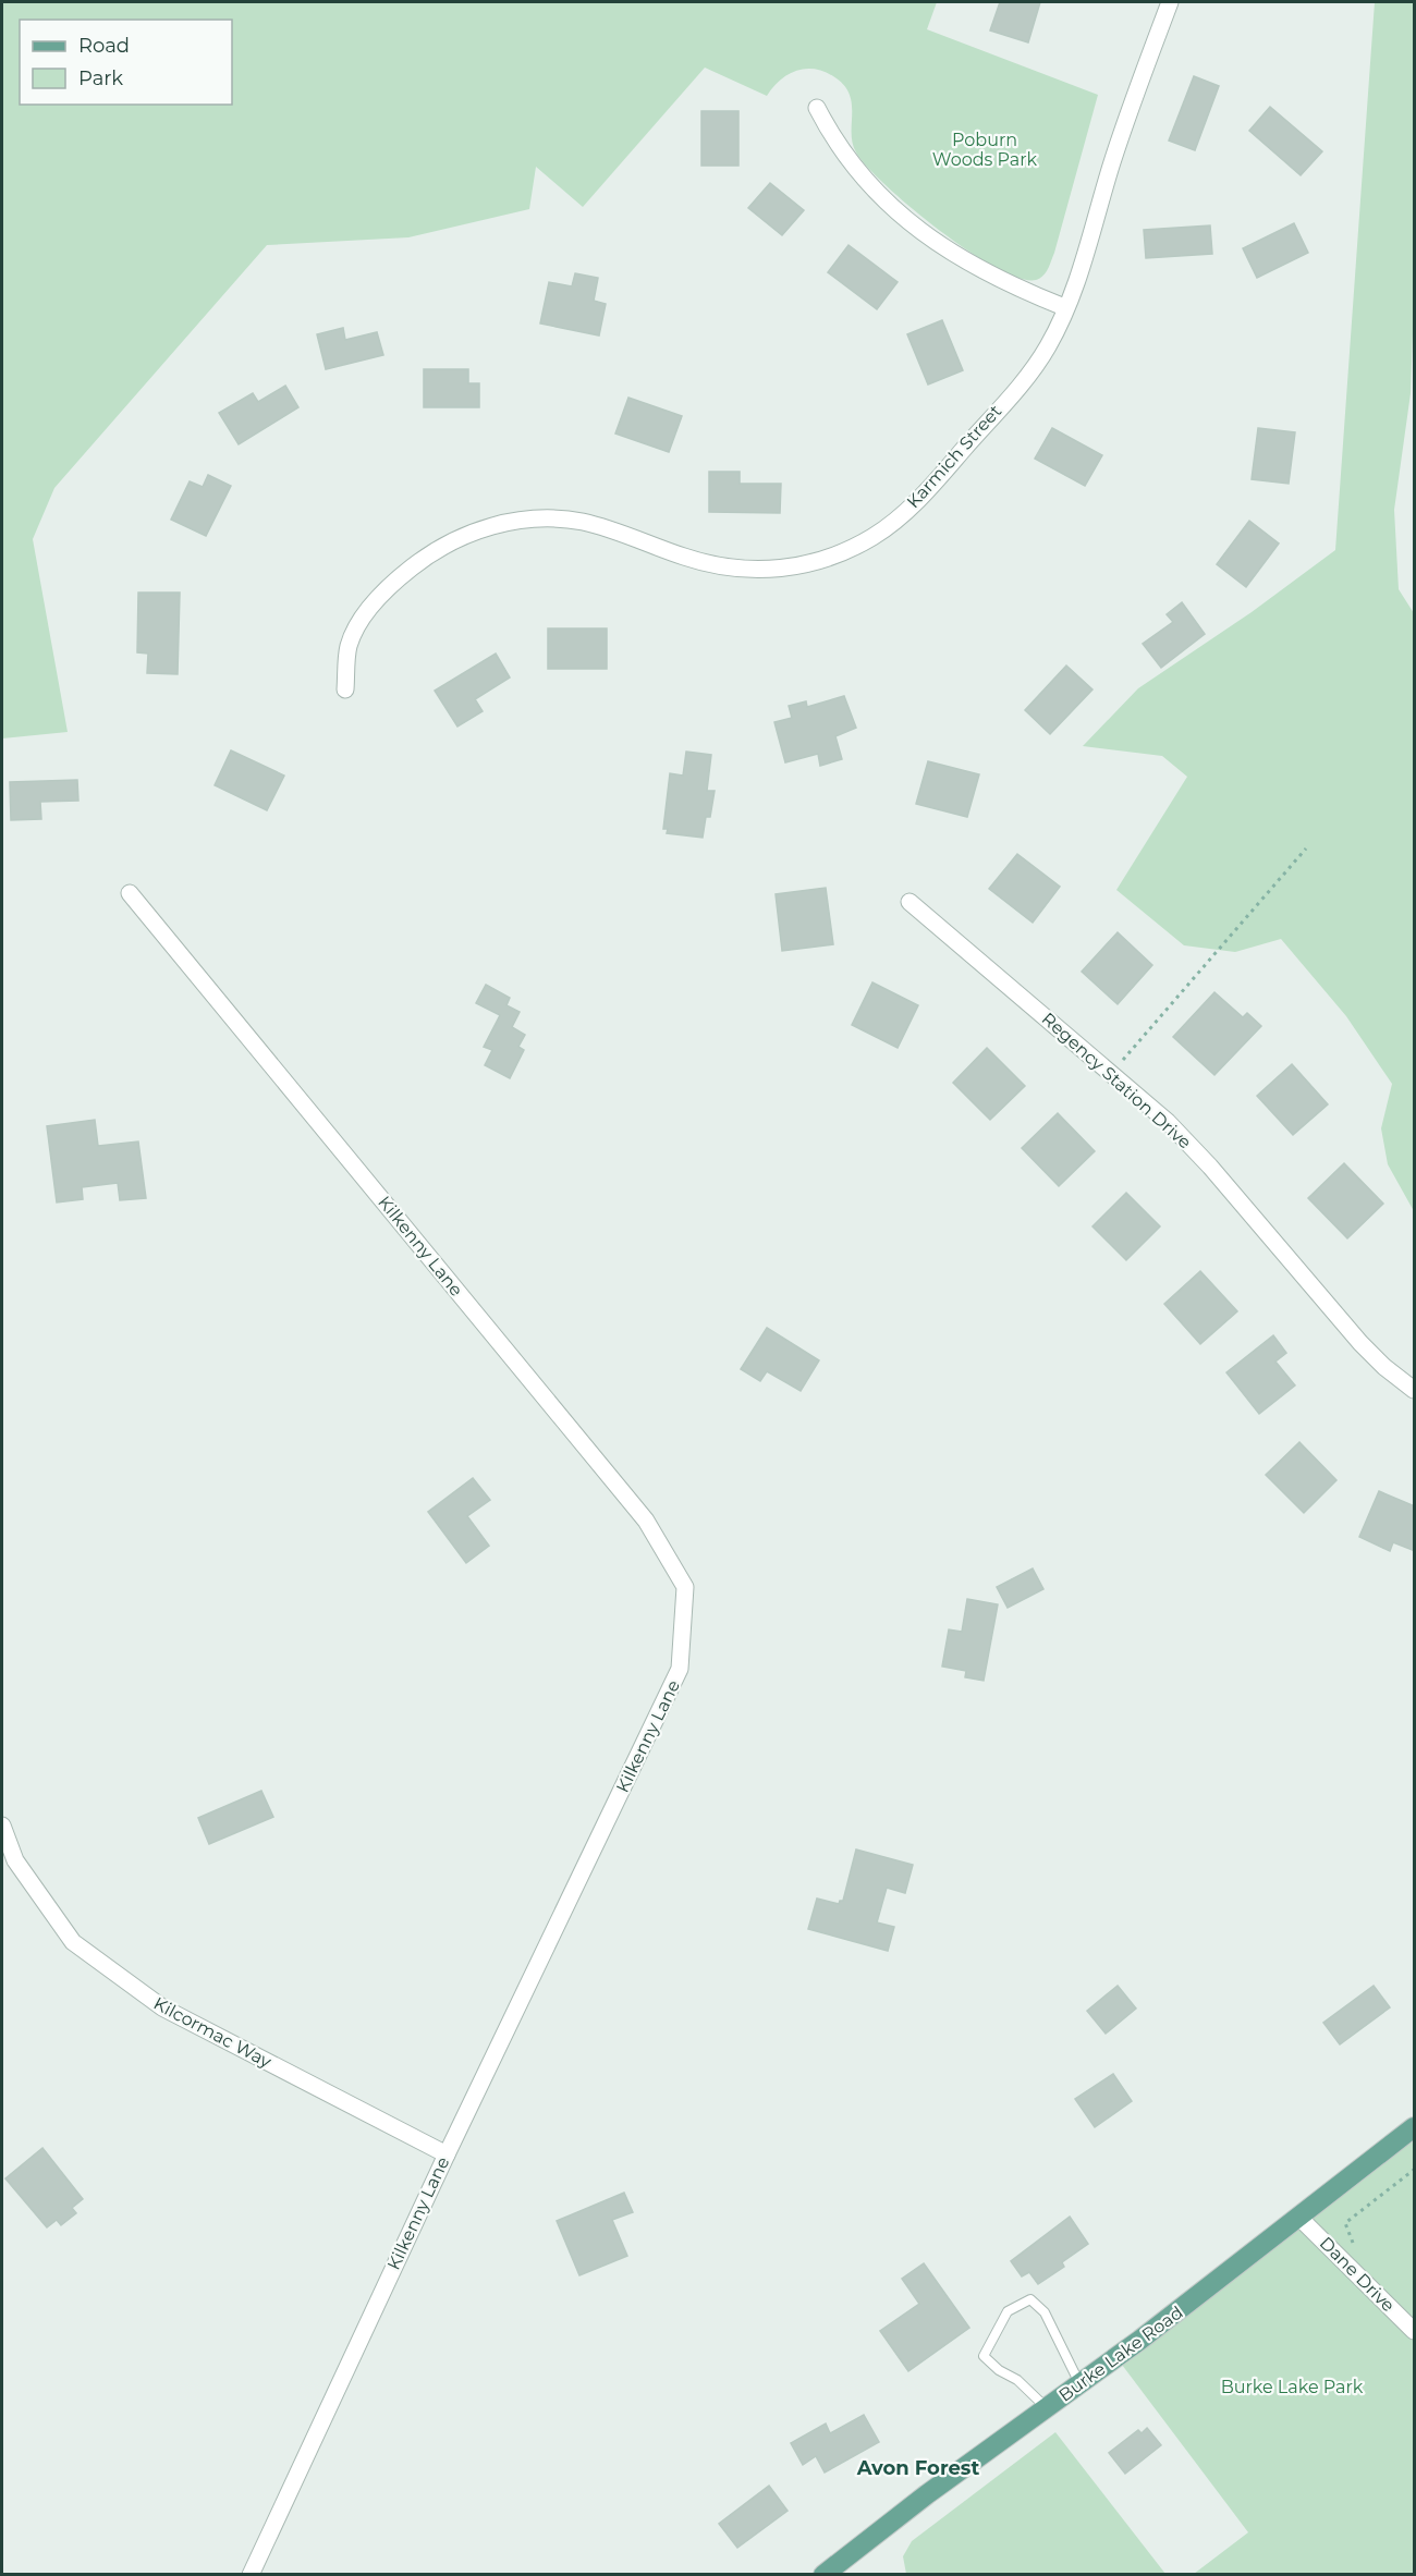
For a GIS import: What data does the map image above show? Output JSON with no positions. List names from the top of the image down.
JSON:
{
  "streets": {
    "main road": ["Burke Lake Road"],
    "street": [
      "Karmich Street",
      "Regency Station Drive",
      "Kilkenny Lane",
      "Kilcormac Way",
      "Dane Drive"
    ]
  },
  "crossings": [
    ["Kilkenny Lane", "Kilcormac Way"],
    ["Dane Drive", "Burke Lake Road"]
  ],
  "districts": ["Avon Forest"],
  "parks": ["Poburn Woods Park", "Burke Lake Park"],
  "legend": ["Road", "Park"]
}
